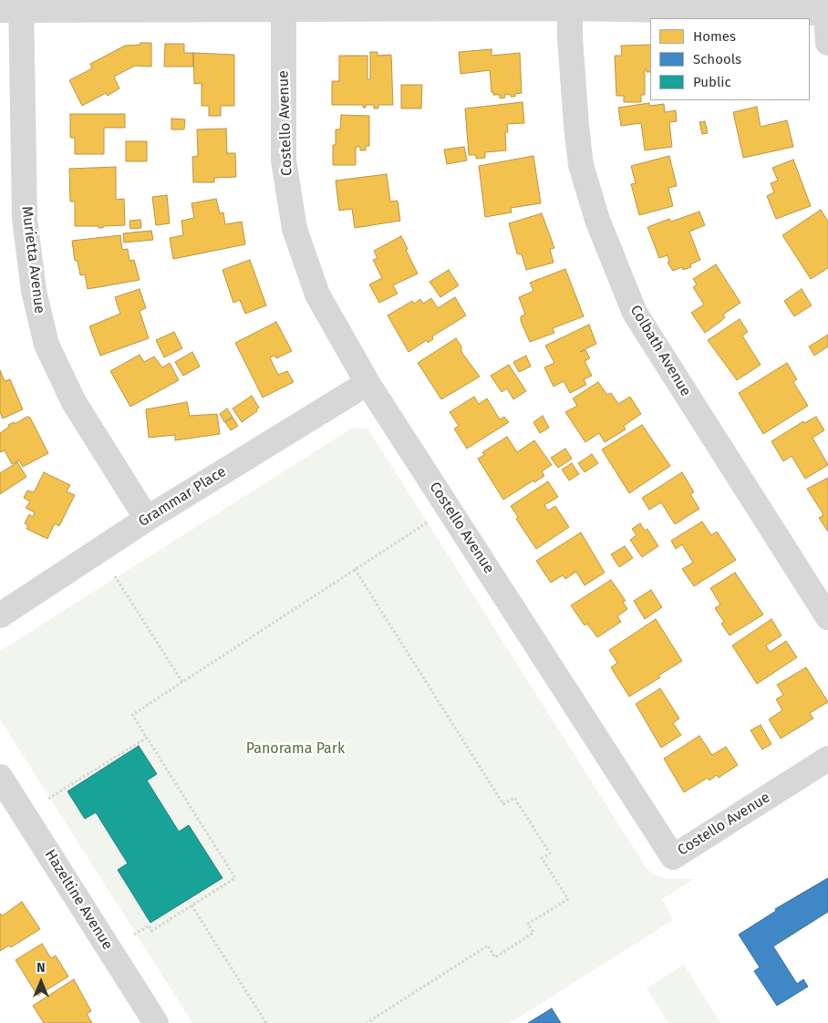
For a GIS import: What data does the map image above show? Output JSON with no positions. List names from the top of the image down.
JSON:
{
  "streets": {
    "street": [
      "Costello Avenue",
      "Murietta Avenue",
      "Colbath Avenue",
      "Grammar Place",
      "Hazeltine Avenue"
    ]
  },
  "crossings": [
    ["Costello Avenue", "Grammar Place"],
    ["Murietta Avenue", "Grammar Place"]
  ],
  "parks": ["Panorama Park"],
  "legend": ["Homes", "Schools", "Public"],
  "north": "top"
}
